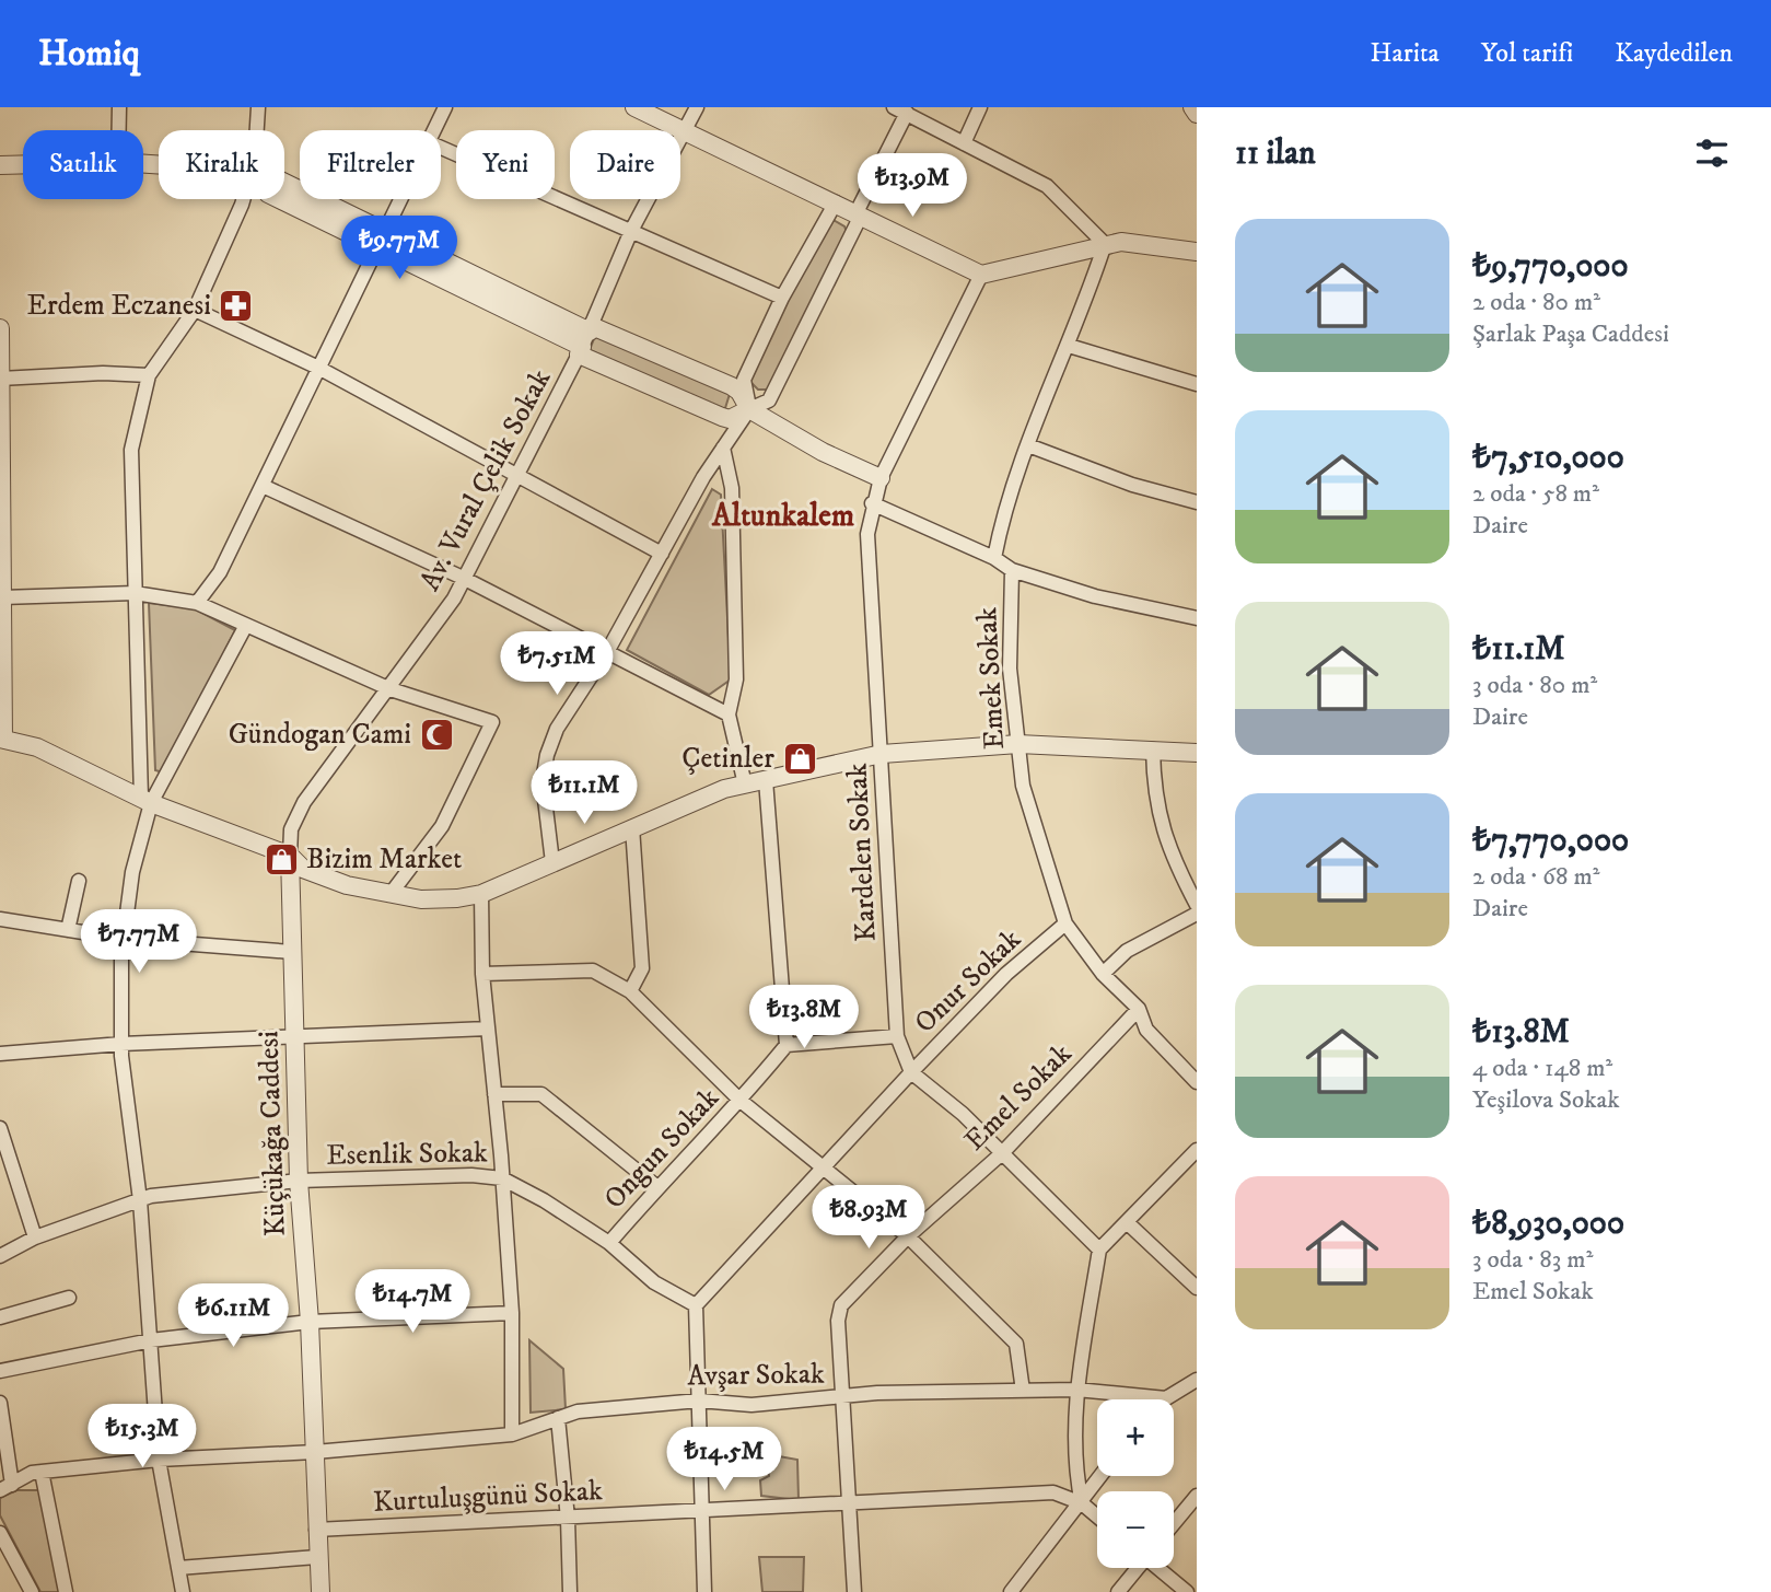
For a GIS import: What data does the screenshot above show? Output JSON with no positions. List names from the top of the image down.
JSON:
{
  "streets": {
    "street": [
      "Av. Vural Çelik Sokak",
      "Emek Sokak",
      "Kardelen Sokak",
      "Onur Sokak",
      "Emel Sokak",
      "Küçükağa Caddesi",
      "Ongun Sokak",
      "Esenlik Sokak",
      "Avşar Sokak",
      "Kurtuluşgünü Sokak"
    ]
  },
  "crossings": [
    ["Av. Vural Çelik Sokak", "Küçükağa Caddesi"],
    ["Emek Sokak", "Kardelen Sokak"],
    ["Emek Sokak", "Onur Sokak"],
    ["Emek Sokak", "Emel Sokak"],
    ["Kardelen Sokak", "Onur Sokak"],
    ["Kardelen Sokak", "Emel Sokak"],
    ["Onur Sokak", "Esenlik Sokak"],
    ["Emel Sokak", "Avşar Sokak"],
    ["Emel Sokak", "Kurtuluşgünü Sokak"],
    ["Küçükağa Caddesi", "Esenlik Sokak"],
    ["Küçükağa Caddesi", "Avşar Sokak"],
    ["Küçükağa Caddesi", "Kurtuluşgünü Sokak"],
    ["Ongun Sokak", "Esenlik Sokak"]
  ],
  "districts": ["Altunkalem"],
  "places": {
    "pharmacy": ["Erdem Eczanesi"],
    "mosque": ["Gündogan Cami"],
    "shop": ["Çetinler", "Bizim Market"]
  },
  "page": {
    "header": "Homiq",
    "nav": ["Harita", "Yol tarifi", "Kaydedilen"],
    "heading": "11 ilan",
    "chip": [
      "Satılık",
      "Kiralık",
      "Filtreler",
      "Yeni",
      "Daire"
    ],
    "price": [
      "₺13.9M",
      "₺9.77M",
      "₺7.51M",
      "₺11.1M",
      "₺7.77M",
      "₺13.8M",
      "₺8.93M",
      "₺14.7M",
      "₺6.11M",
      "₺15.3M",
      "₺14.5M"
    ],
    "list": [
      {
        "name": "₺9,770,000",
        "note": "2 oda · 80 m² · Şarlak Paşa Caddesi"
      },
      {
        "name": "₺7,510,000",
        "note": "2 oda · 58 m² · Daire"
      },
      {
        "name": "₺11.1M",
        "note": "3 oda · 80 m² · Daire"
      },
      {
        "name": "₺7,770,000",
        "note": "2 oda · 68 m² · Daire"
      },
      {
        "name": "₺13.8M",
        "note": "4 oda · 148 m² · Yeşilova Sokak"
      },
      {
        "name": "₺8,930,000",
        "note": "3 oda · 83 m² · Emel Sokak"
      }
    ],
    "map_buttons": ["+", "−"]
  }
}
